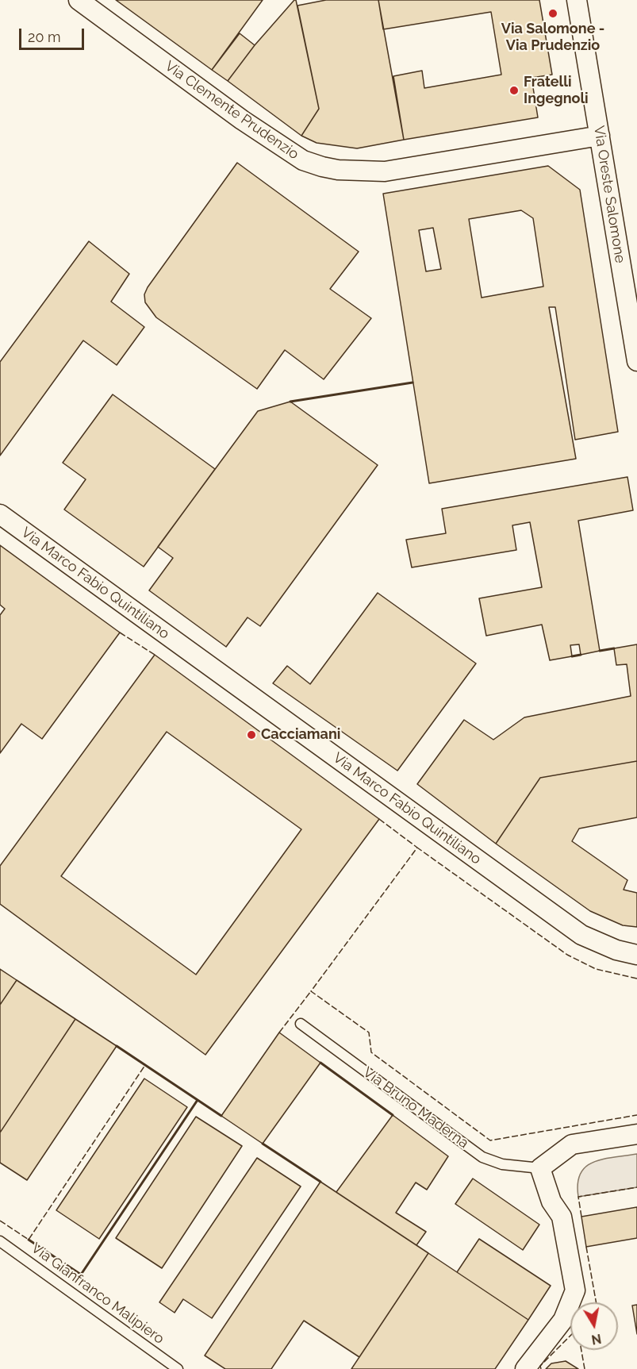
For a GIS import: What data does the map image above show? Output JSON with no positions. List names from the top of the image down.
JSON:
{
  "streets": {
    "street": ["Via Clemente Prudenzio", "Via Oreste Salomone", "Via Marco Fabio Quintiliano"],
    "lane": ["Via Bruno Maderna", "Via Gianfranco Malipiero"]
  },
  "crossings": [
    ["Via Clemente Prudenzio", "Via Oreste Salomone"]
  ],
  "places": ["Via Salomone - Via Prudenzio", "Fratelli Ingegnoli", "Cacciamani"],
  "scale_bar": "20 m",
  "north": "bottom"
}
